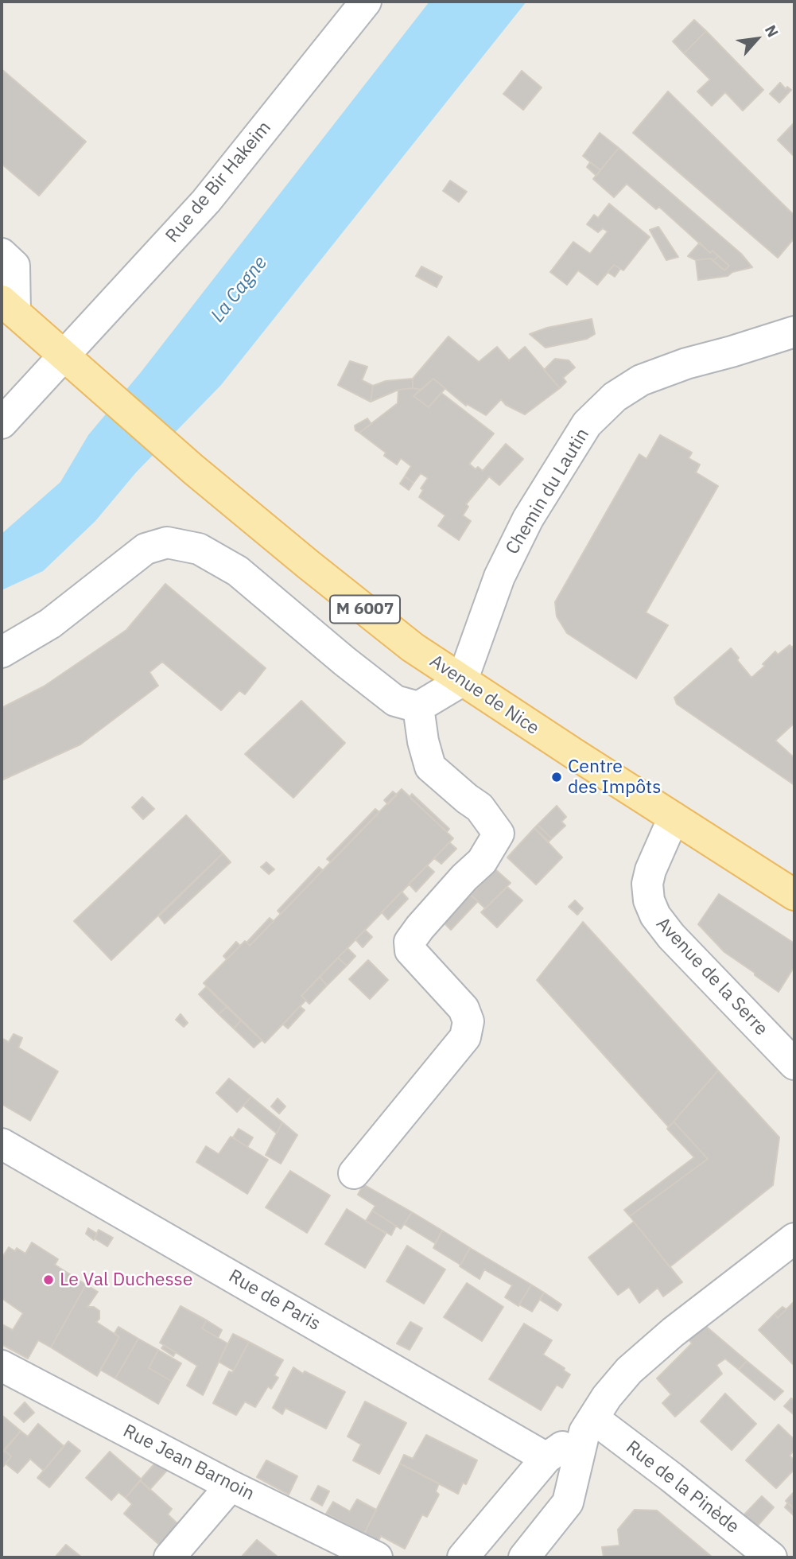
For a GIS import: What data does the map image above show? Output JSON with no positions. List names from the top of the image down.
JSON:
{
  "streets": {
    "main road": ["M 6007", "Avenue de Nice"],
    "street": [
      "Rue de Bir Hakeim",
      "Chemin du Lautin",
      "Avenue de la Serre",
      "Rue de Paris",
      "Rue Jean Barnoin",
      "Rue de la Pinède"
    ]
  },
  "crossings": [
    ["Rue de Bir Hakeim", "M 6007"],
    ["Rue de Bir Hakeim", "Avenue de Nice"],
    ["Chemin du Lautin", "Avenue de Nice"],
    ["M 6007", "Avenue de Nice"],
    ["Avenue de Nice", "Avenue de la Serre"]
  ],
  "water": ["La Cagne"],
  "places": ["Centre des Impôts", "Le Val Duchesse"],
  "north": "top right"
}
